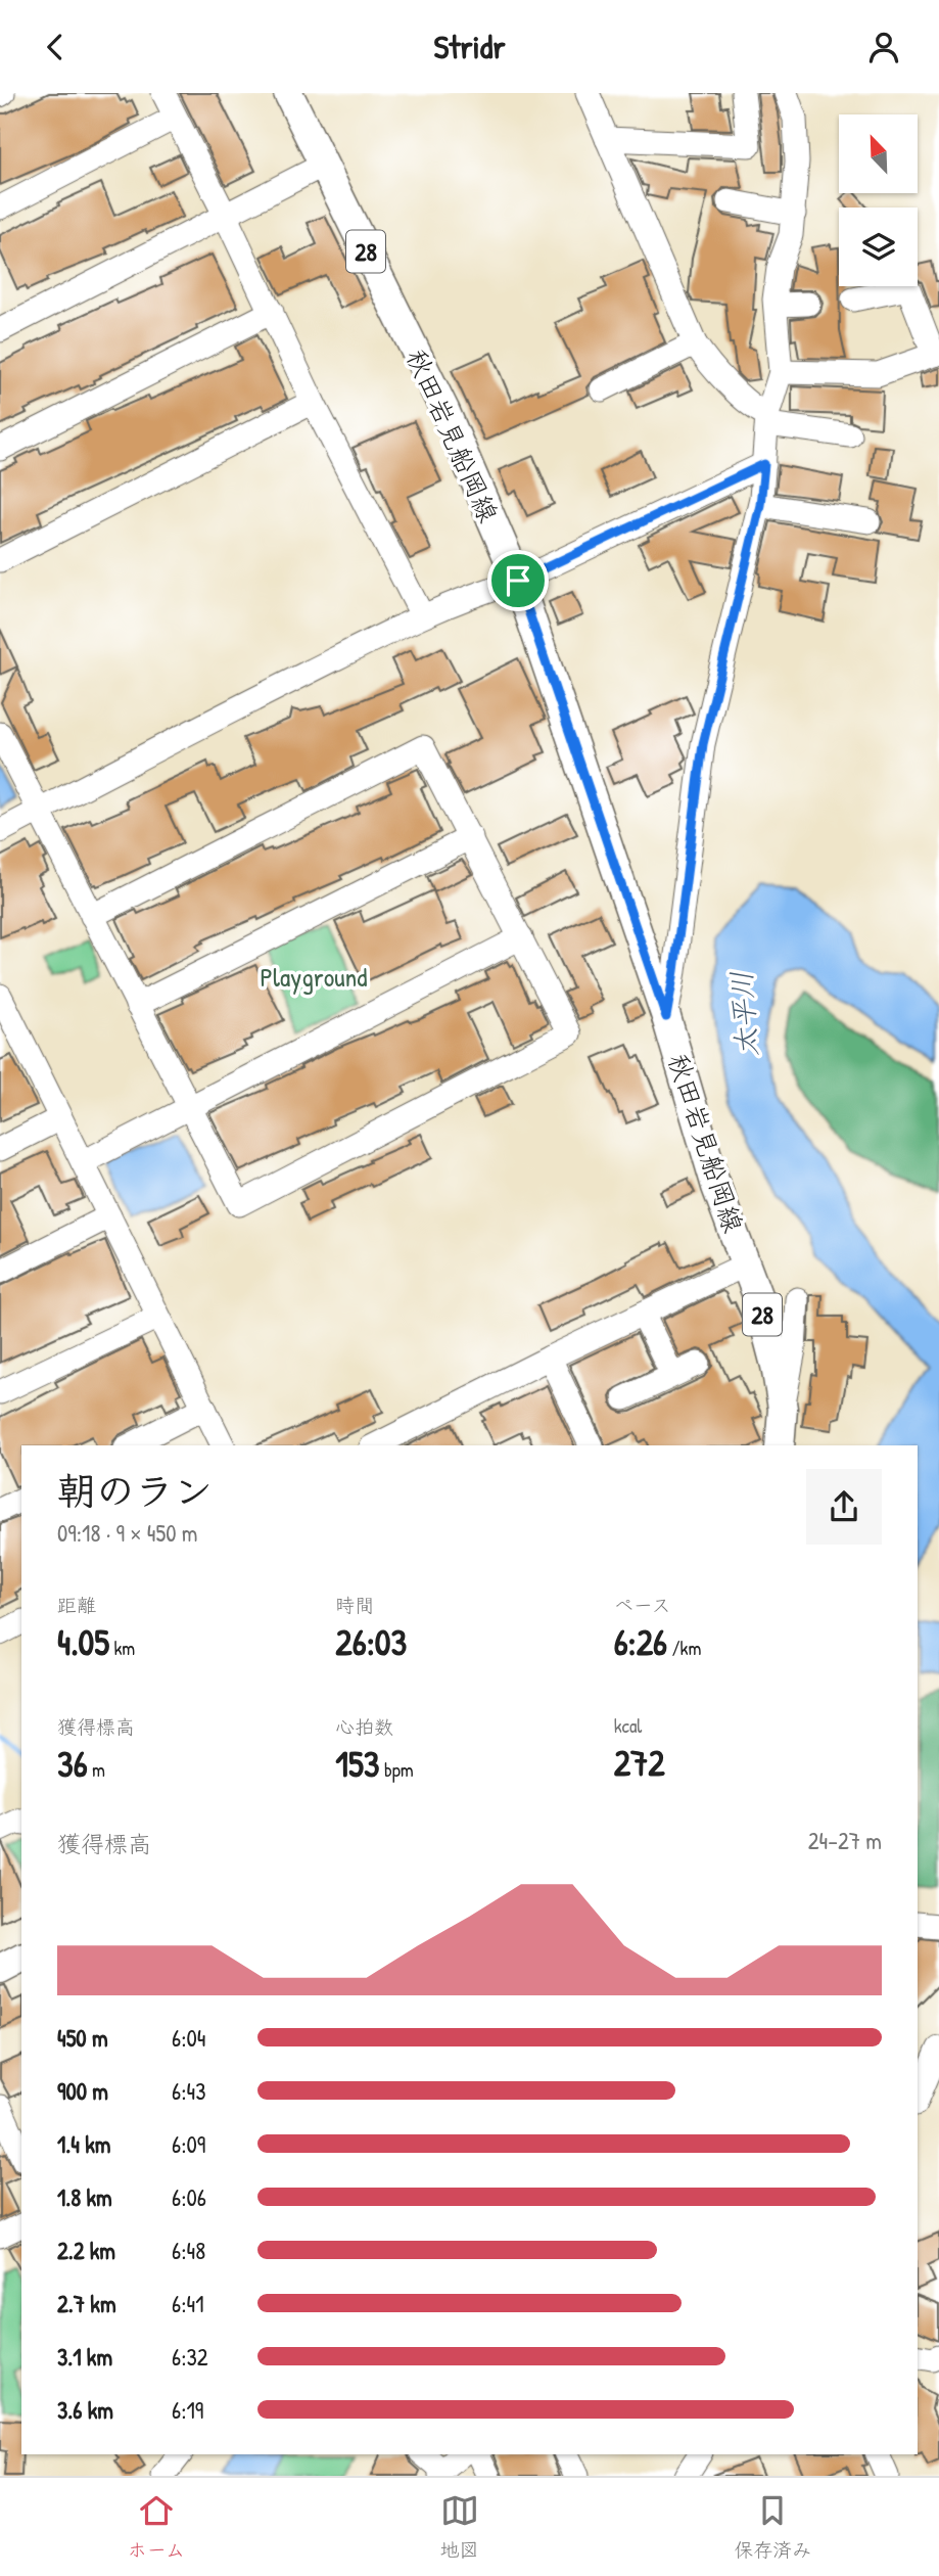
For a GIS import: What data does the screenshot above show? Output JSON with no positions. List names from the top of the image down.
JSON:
{
  "streets": {
    "main road": ["28", "秋田岩見船岡線"]
  },
  "water": ["太平川"],
  "parks": ["Playground"],
  "north": "top left",
  "page": {
    "header": "Stridr",
    "heading": ["朝のラン", "09:18 · 9 × 450 m"],
    "stats": [
      ["距離", "4.05 km"],
      ["時間", "26:03"],
      ["ペース", "6:26 /km"],
      ["獲得標高", "36 m"],
      ["心拍数", "153 bpm"],
      ["kcal", "272"]
    ],
    "chart": ["獲得標高", "24–27 m"],
    "list": [
      {
        "name": "450 m",
        "note": "6:04"
      },
      {
        "name": "900 m",
        "note": "6:43"
      },
      {
        "name": "1.4 km",
        "note": "6:09"
      },
      {
        "name": "1.8 km",
        "note": "6:06"
      },
      {
        "name": "2.2 km",
        "note": "6:48"
      },
      {
        "name": "2.7 km",
        "note": "6:41"
      },
      {
        "name": "3.1 km",
        "note": "6:32"
      },
      {
        "name": "3.6 km",
        "note": "6:19"
      }
    ],
    "tabs": ["ホーム", "地図", "保存済み"]
  }
}
